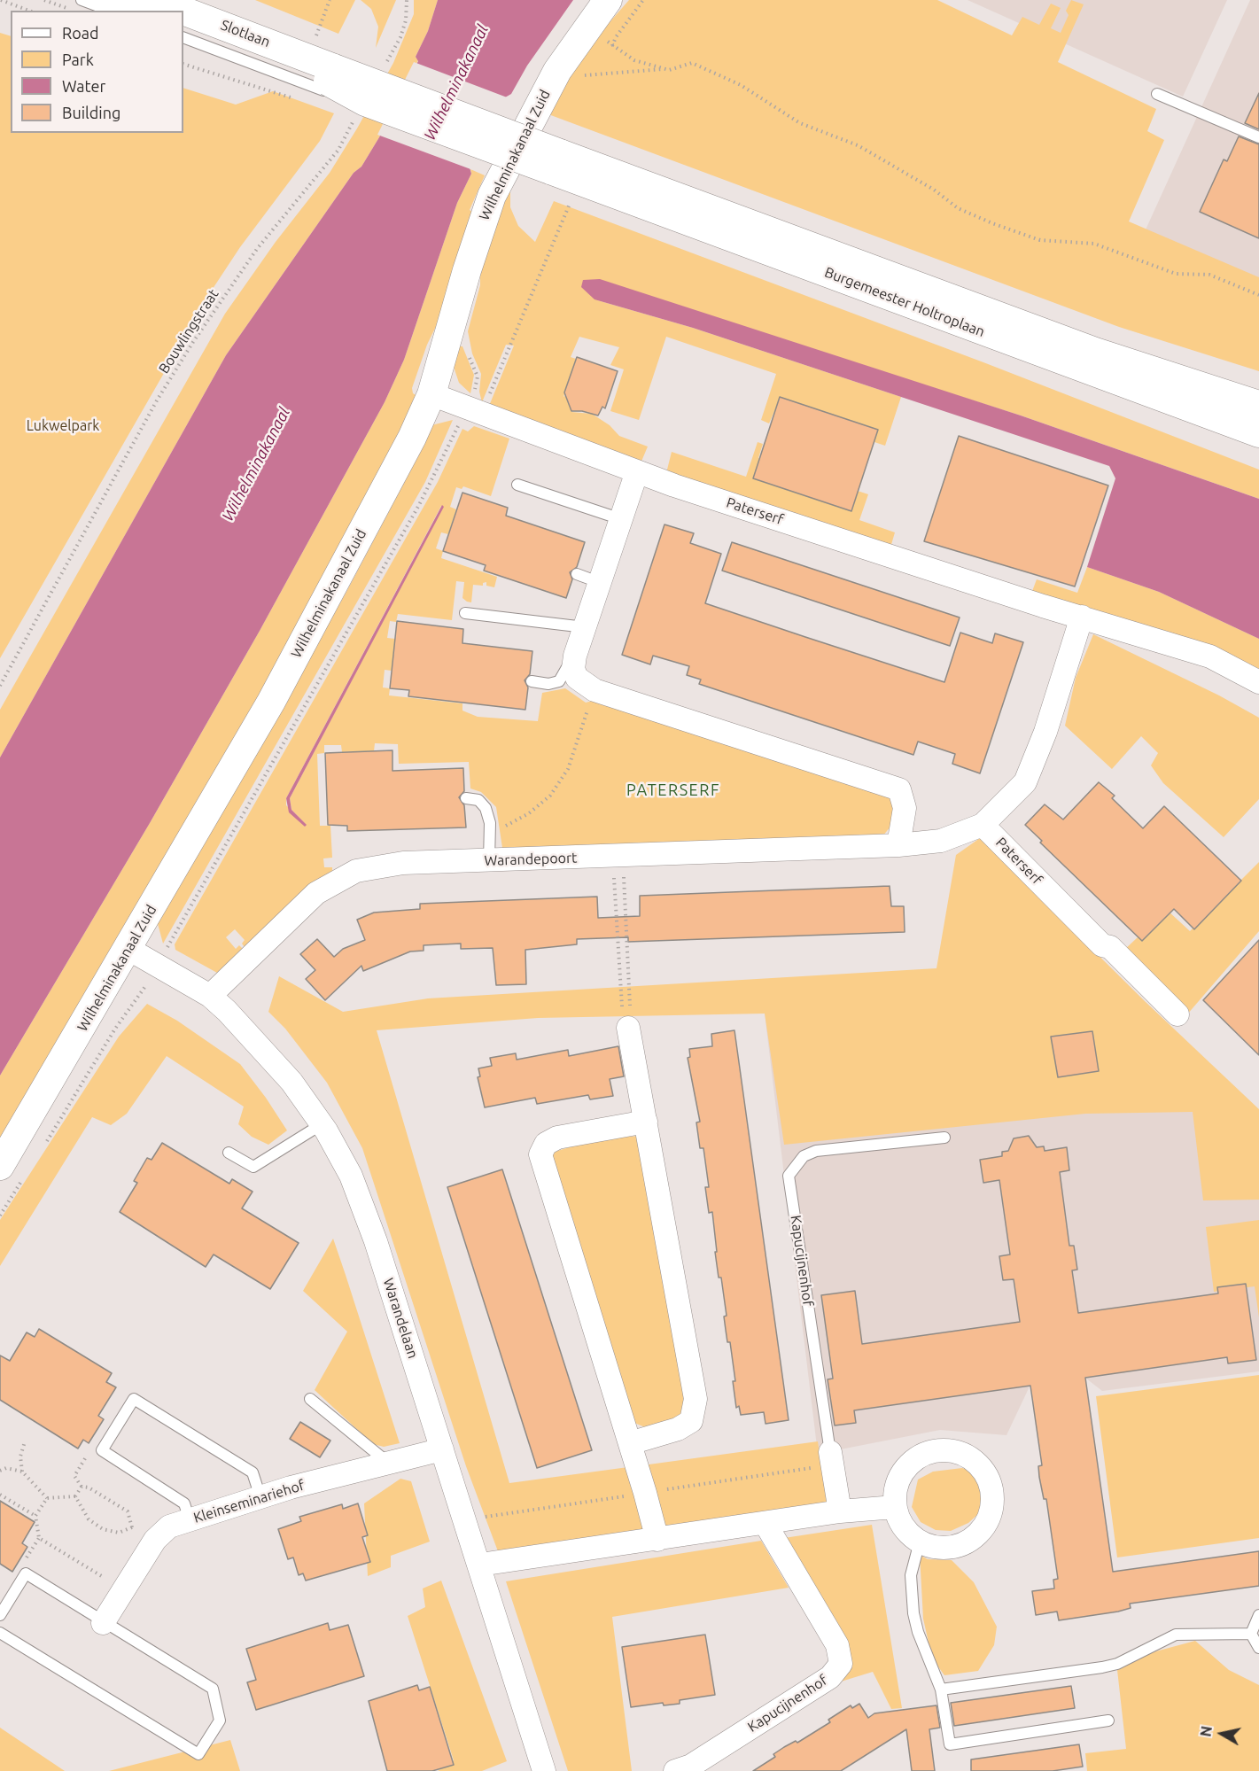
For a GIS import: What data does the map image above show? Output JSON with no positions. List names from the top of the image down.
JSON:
{
  "streets": {
    "street": [
      "Slotlaan",
      "Wilhelminakanaal Zuid",
      "Burgemeester Holtroplaan",
      "Paterserf",
      "Warandepoort",
      "Kapucijnenhof",
      "Warandelaan",
      "Kleinseminariehof"
    ],
    "path": ["Bouwlingstraat"]
  },
  "crossings": [
    ["Wilhelminakanaal Zuid", "Paterserf"],
    ["Wilhelminakanaal Zuid", "Warandelaan"],
    ["Paterserf", "Warandepoort"],
    ["Warandepoort", "Warandelaan"],
    ["Warandelaan", "Kleinseminariehof"]
  ],
  "districts": ["PATERSERF"],
  "water": ["Wilhelminakanaal"],
  "parks": ["Lukwelpark"],
  "legend": [
    "Road",
    "Park",
    "Water",
    "Building"
  ],
  "north": "left"
}
